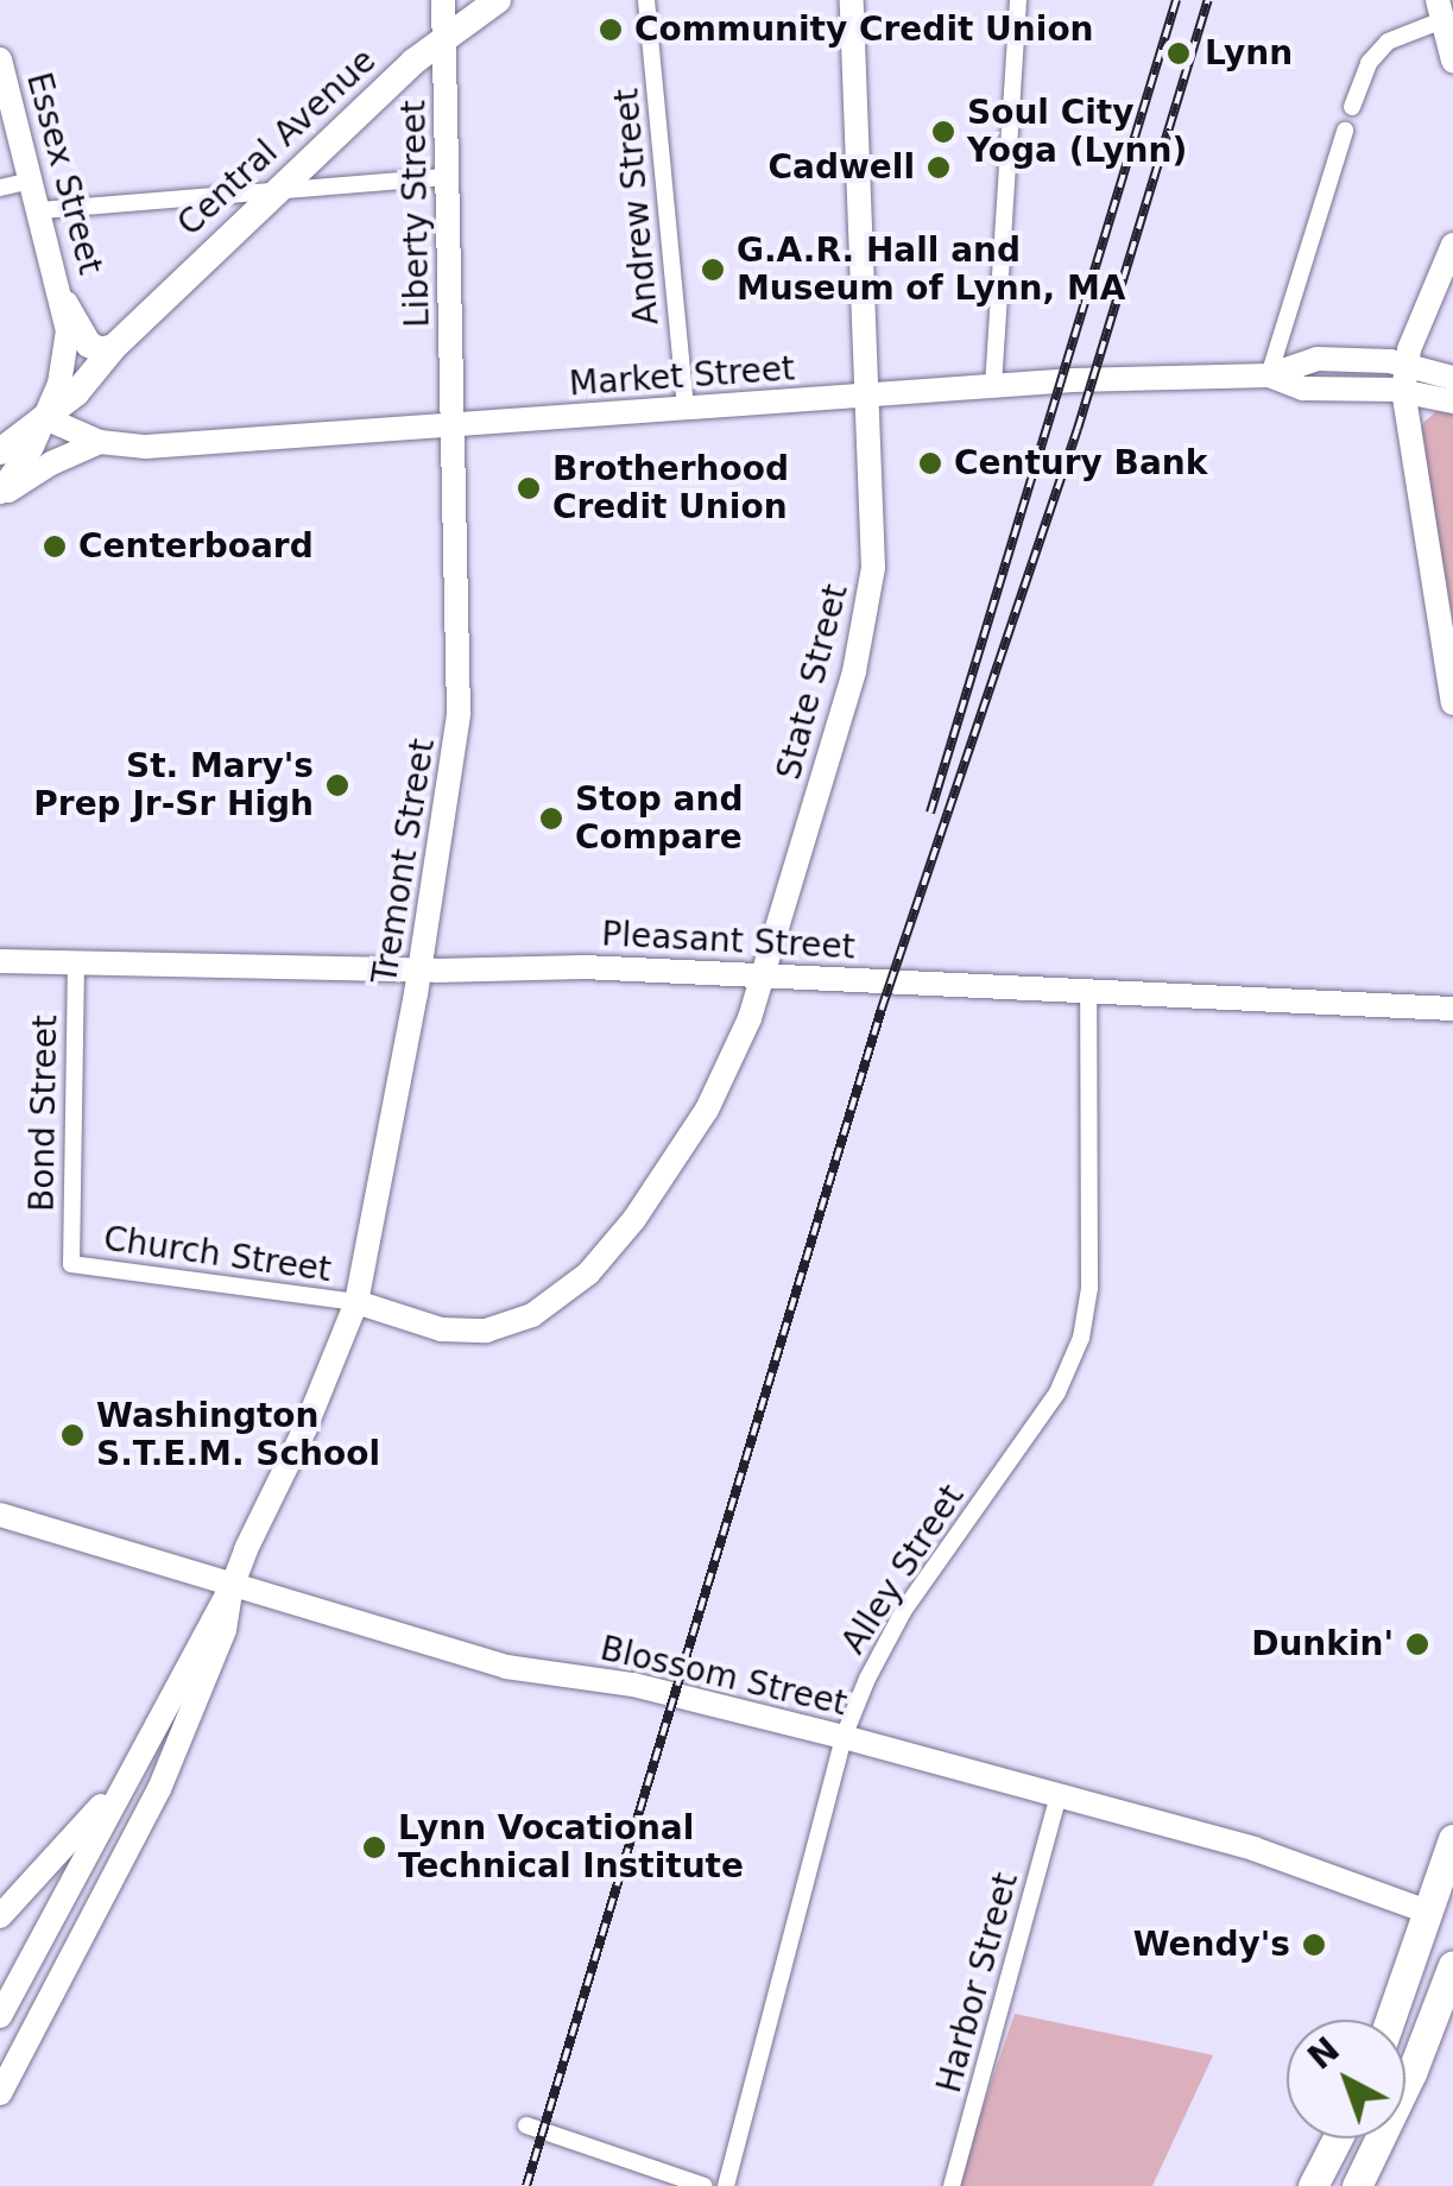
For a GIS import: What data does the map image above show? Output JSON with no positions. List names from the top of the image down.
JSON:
{
  "streets": {
    "main road": [
      "Central Avenue",
      "Essex Street",
      "Liberty Street",
      "Market Street",
      "State Street",
      "Tremont Street",
      "Pleasant Street",
      "Blossom Street"
    ],
    "street": [
      "Andrew Street",
      "Bond Street",
      "Church Street",
      "Alley Street",
      "Harbor Street"
    ]
  },
  "crossings": [
    ["Central Avenue", "Essex Street"],
    ["Central Avenue", "Liberty Street"],
    ["Central Avenue", "Market Street"],
    ["Essex Street", "Market Street"],
    ["Andrew Street", "Market Street"],
    ["Liberty Street", "Market Street"],
    ["Liberty Street", "Tremont Street"],
    ["Market Street", "State Street"],
    ["Market Street", "Tremont Street"],
    ["State Street", "Tremont Street"],
    ["State Street", "Pleasant Street"],
    ["State Street", "Church Street"],
    ["Tremont Street", "Pleasant Street"],
    ["Tremont Street", "Church Street"],
    ["Tremont Street", "Blossom Street"],
    ["Pleasant Street", "Bond Street"],
    ["Pleasant Street", "Alley Street"],
    ["Bond Street", "Church Street"],
    ["Alley Street", "Blossom Street"],
    ["Blossom Street", "Harbor Street"]
  ],
  "places": [
    "Community Credit Union",
    "Lynn",
    "Soul City Yoga (Lynn)",
    "Cadwell",
    "G.A.R. Hall and Museum of Lynn, MA",
    "Century Bank",
    "Brotherhood Credit Union",
    "Centerboard",
    "St. Mary's Prep Jr-Sr High",
    "Stop and Compare",
    "Washington S.T.E.M. School",
    "Dunkin'",
    "Lynn Vocational Technical Institute",
    "Wendy's"
  ],
  "north": "top left"
}
